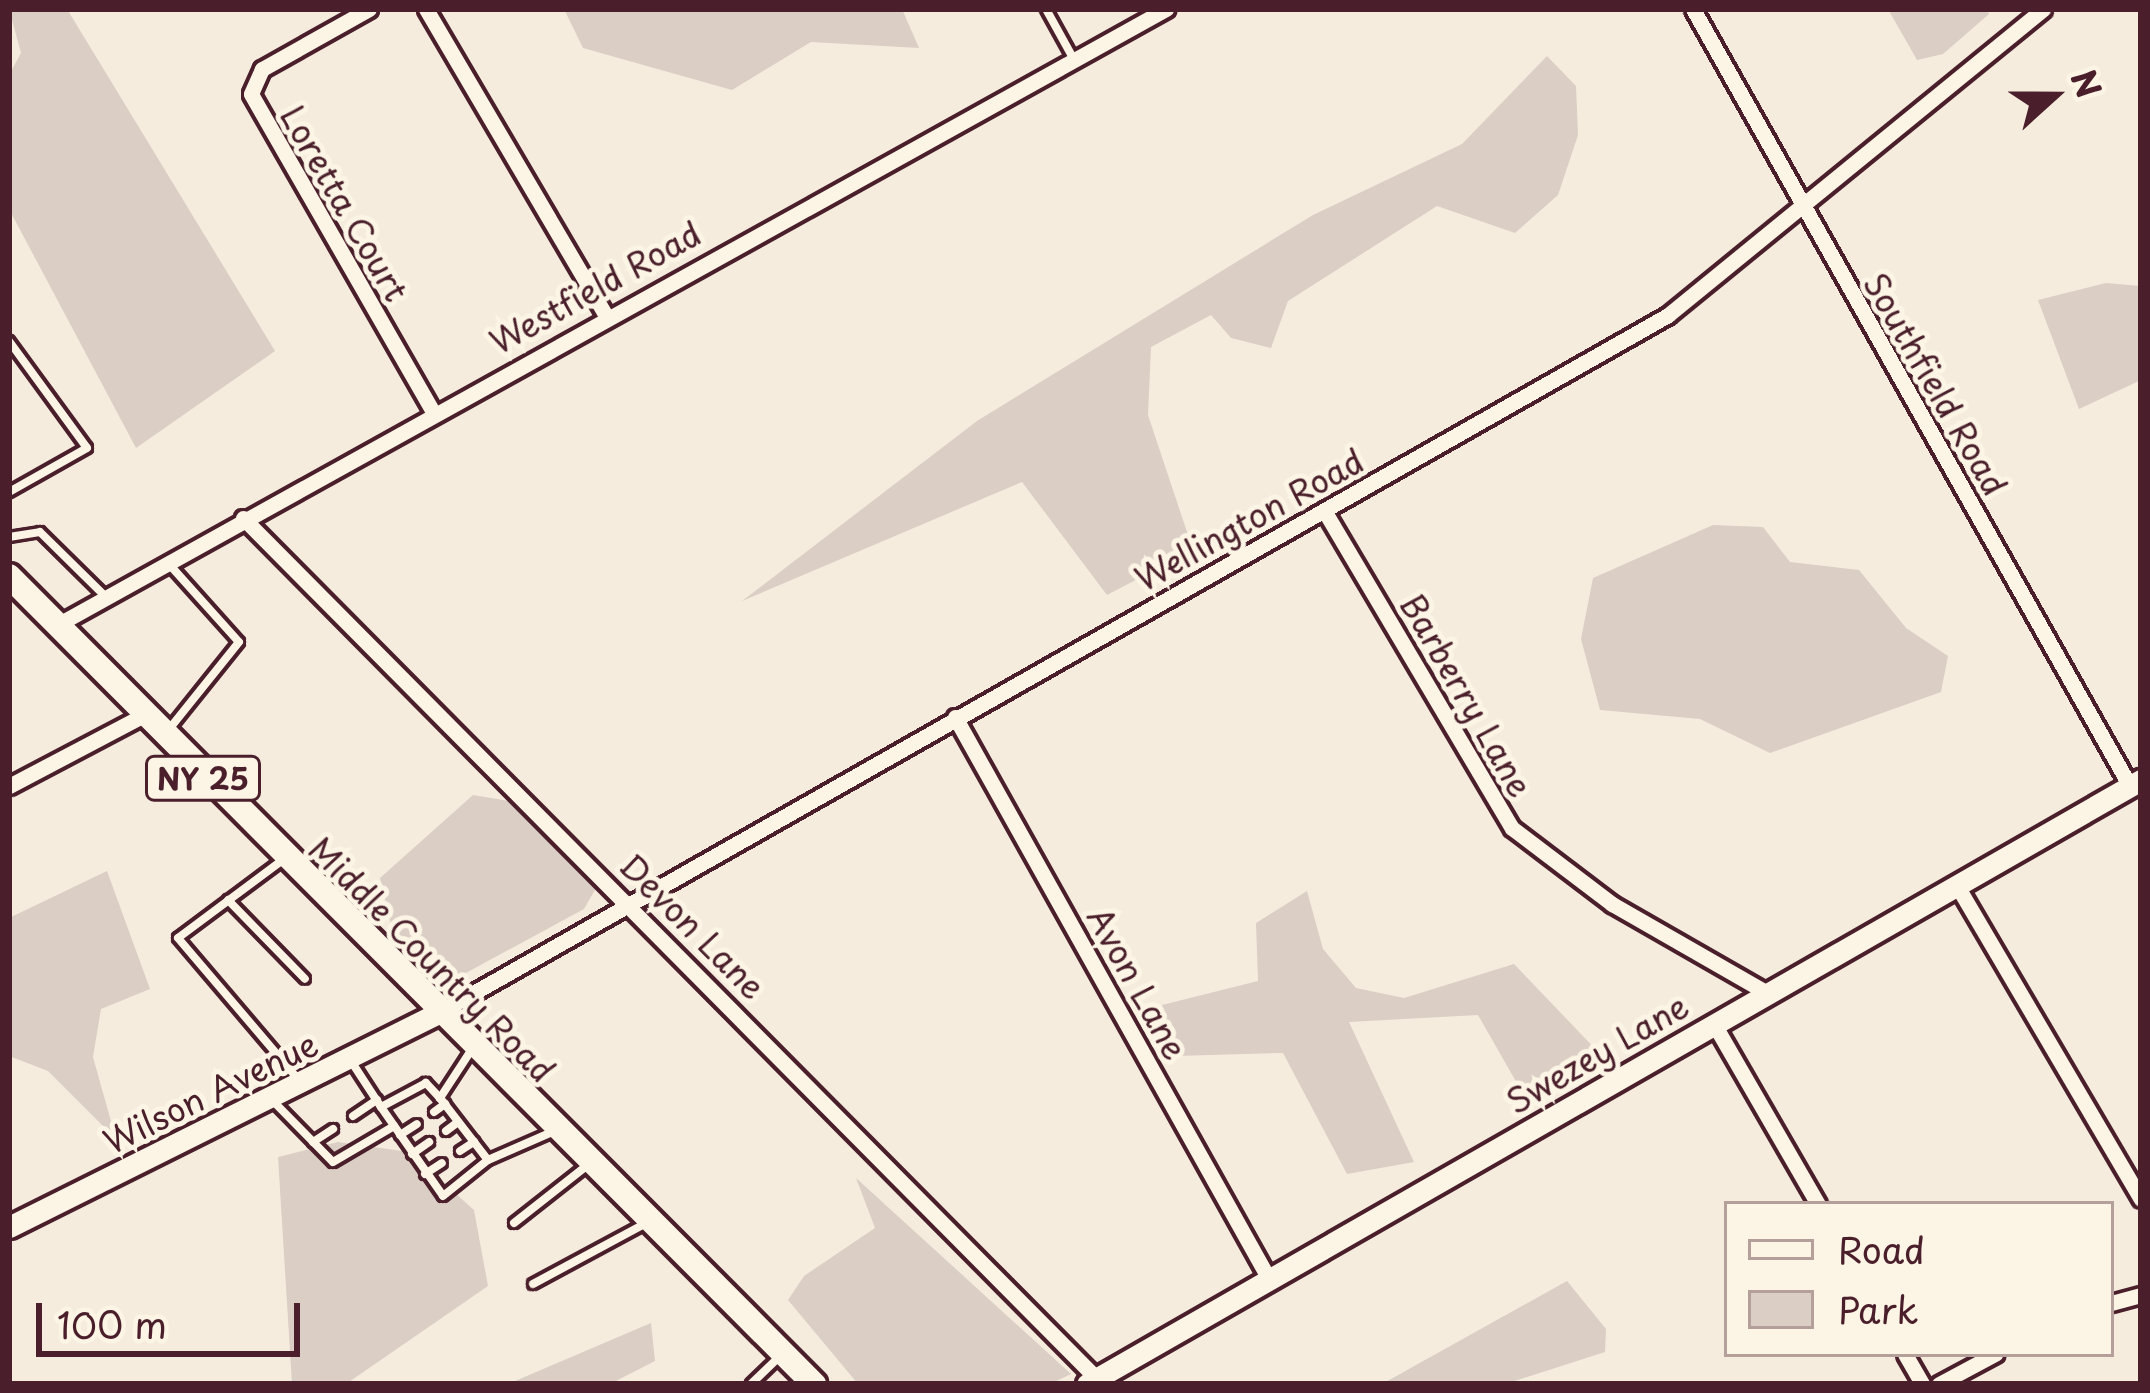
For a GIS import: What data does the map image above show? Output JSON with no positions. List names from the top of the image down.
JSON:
{
  "streets": {
    "main road": ["NY 25", "Middle Country Road"],
    "street": [
      "Loretta Court",
      "Westfield Road",
      "Southfield Road",
      "Wellington Road",
      "Barberry Lane",
      "Devon Lane",
      "Avon Lane",
      "Swezey Lane",
      "Wilson Avenue"
    ]
  },
  "crossings": [
    ["Loretta Court", "Westfield Road"],
    ["Westfield Road", "Devon Lane"],
    ["Westfield Road", "Middle Country Road"],
    ["Southfield Road", "Wellington Road"],
    ["Southfield Road", "Swezey Lane"],
    ["Wellington Road", "Barberry Lane"],
    ["Wellington Road", "Devon Lane"],
    ["Wellington Road", "Middle Country Road"],
    ["Wellington Road", "Avon Lane"],
    ["Wellington Road", "Wilson Avenue"],
    ["Barberry Lane", "Swezey Lane"],
    ["Devon Lane", "Swezey Lane"],
    ["Middle Country Road", "Wilson Avenue"],
    ["Avon Lane", "Swezey Lane"]
  ],
  "legend": ["Road", "Park"],
  "scale_bar": "100 m",
  "north": "right"
}
